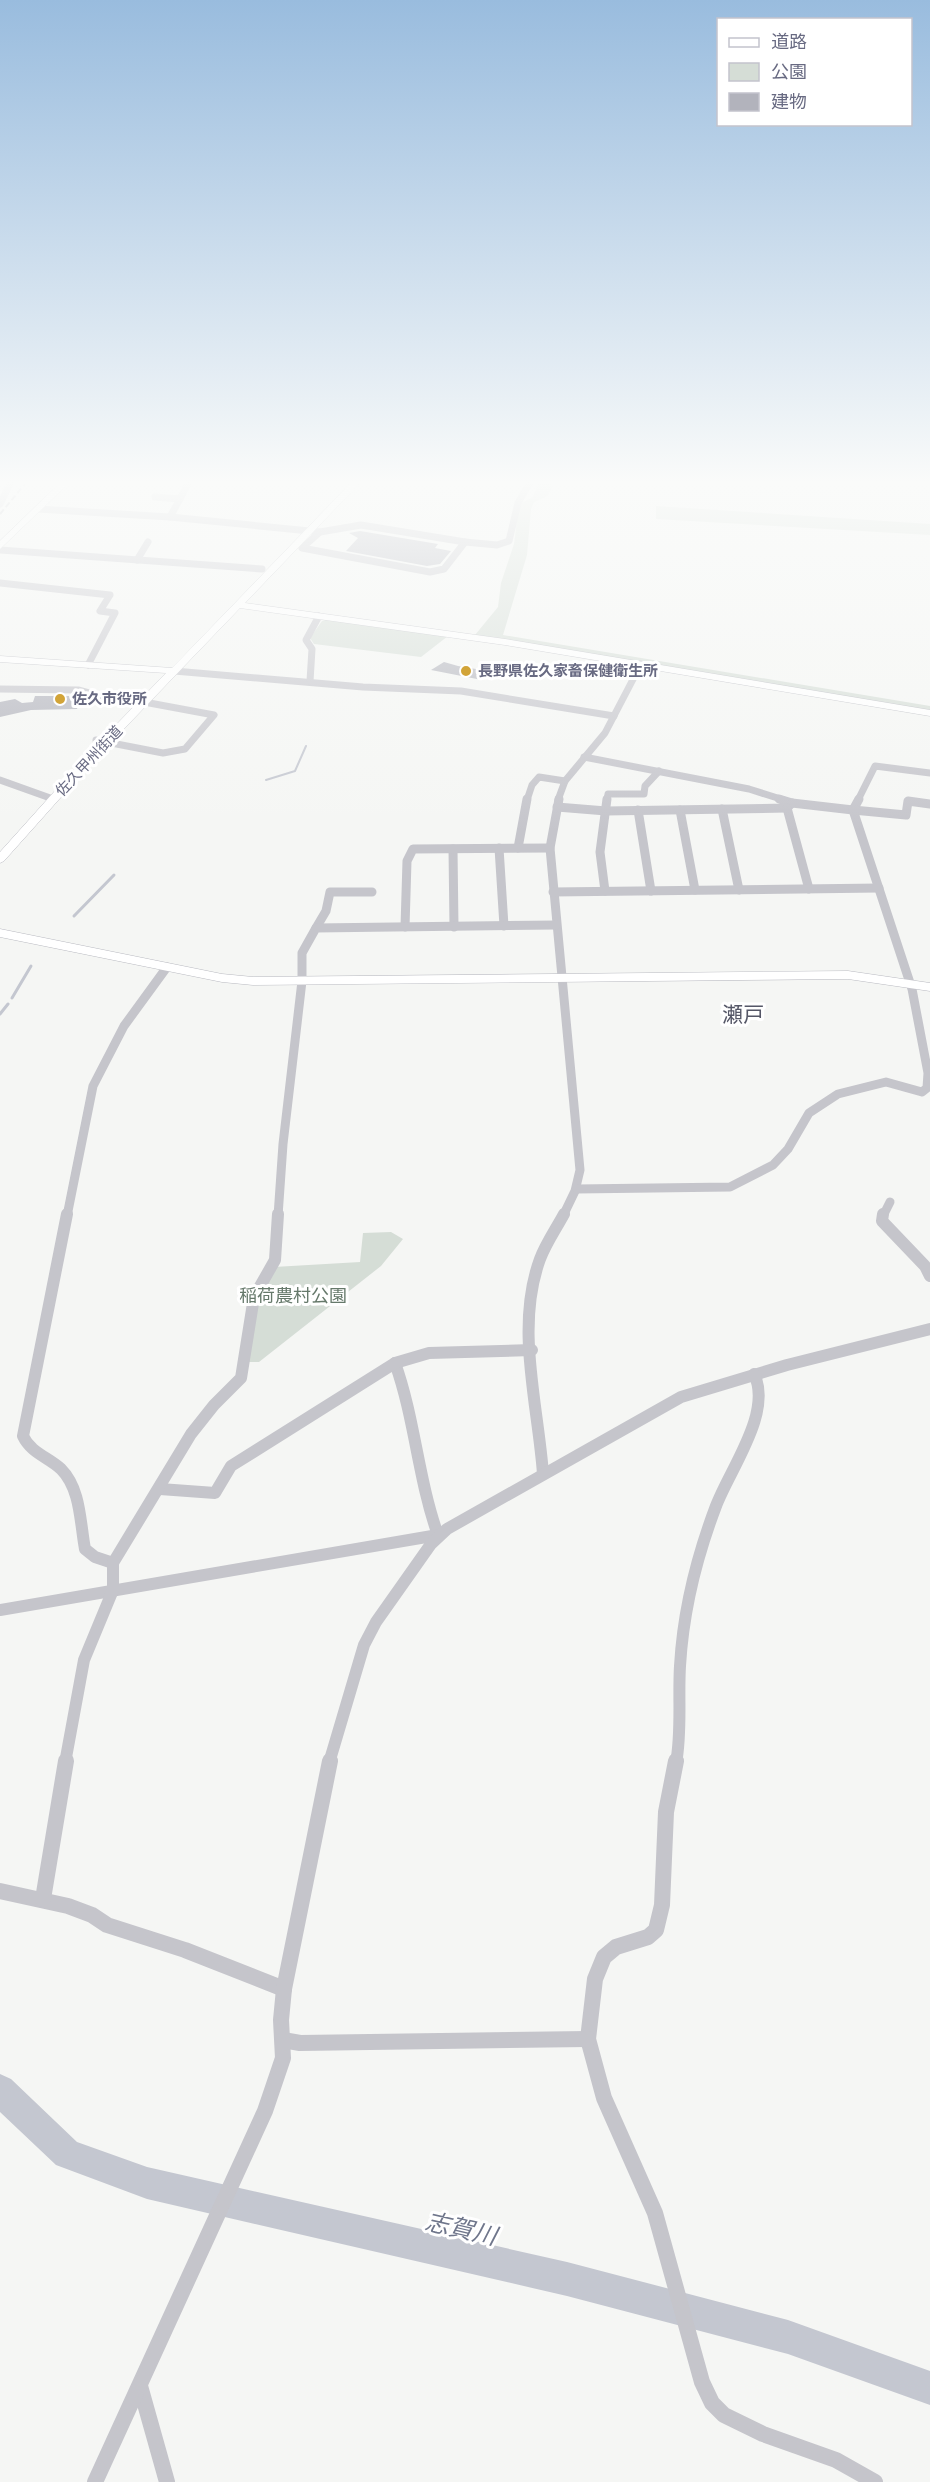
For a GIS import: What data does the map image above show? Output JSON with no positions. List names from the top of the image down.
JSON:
{
  "streets": {
    "street": ["佐久甲州街道"]
  },
  "districts": ["瀬戸"],
  "water": ["志賀川"],
  "parks": ["稲荷農村公園"],
  "places": ["長野県佐久家畜保健衛生所", "佐久市役所"],
  "legend": ["道路", "公園", "建物"]
}
